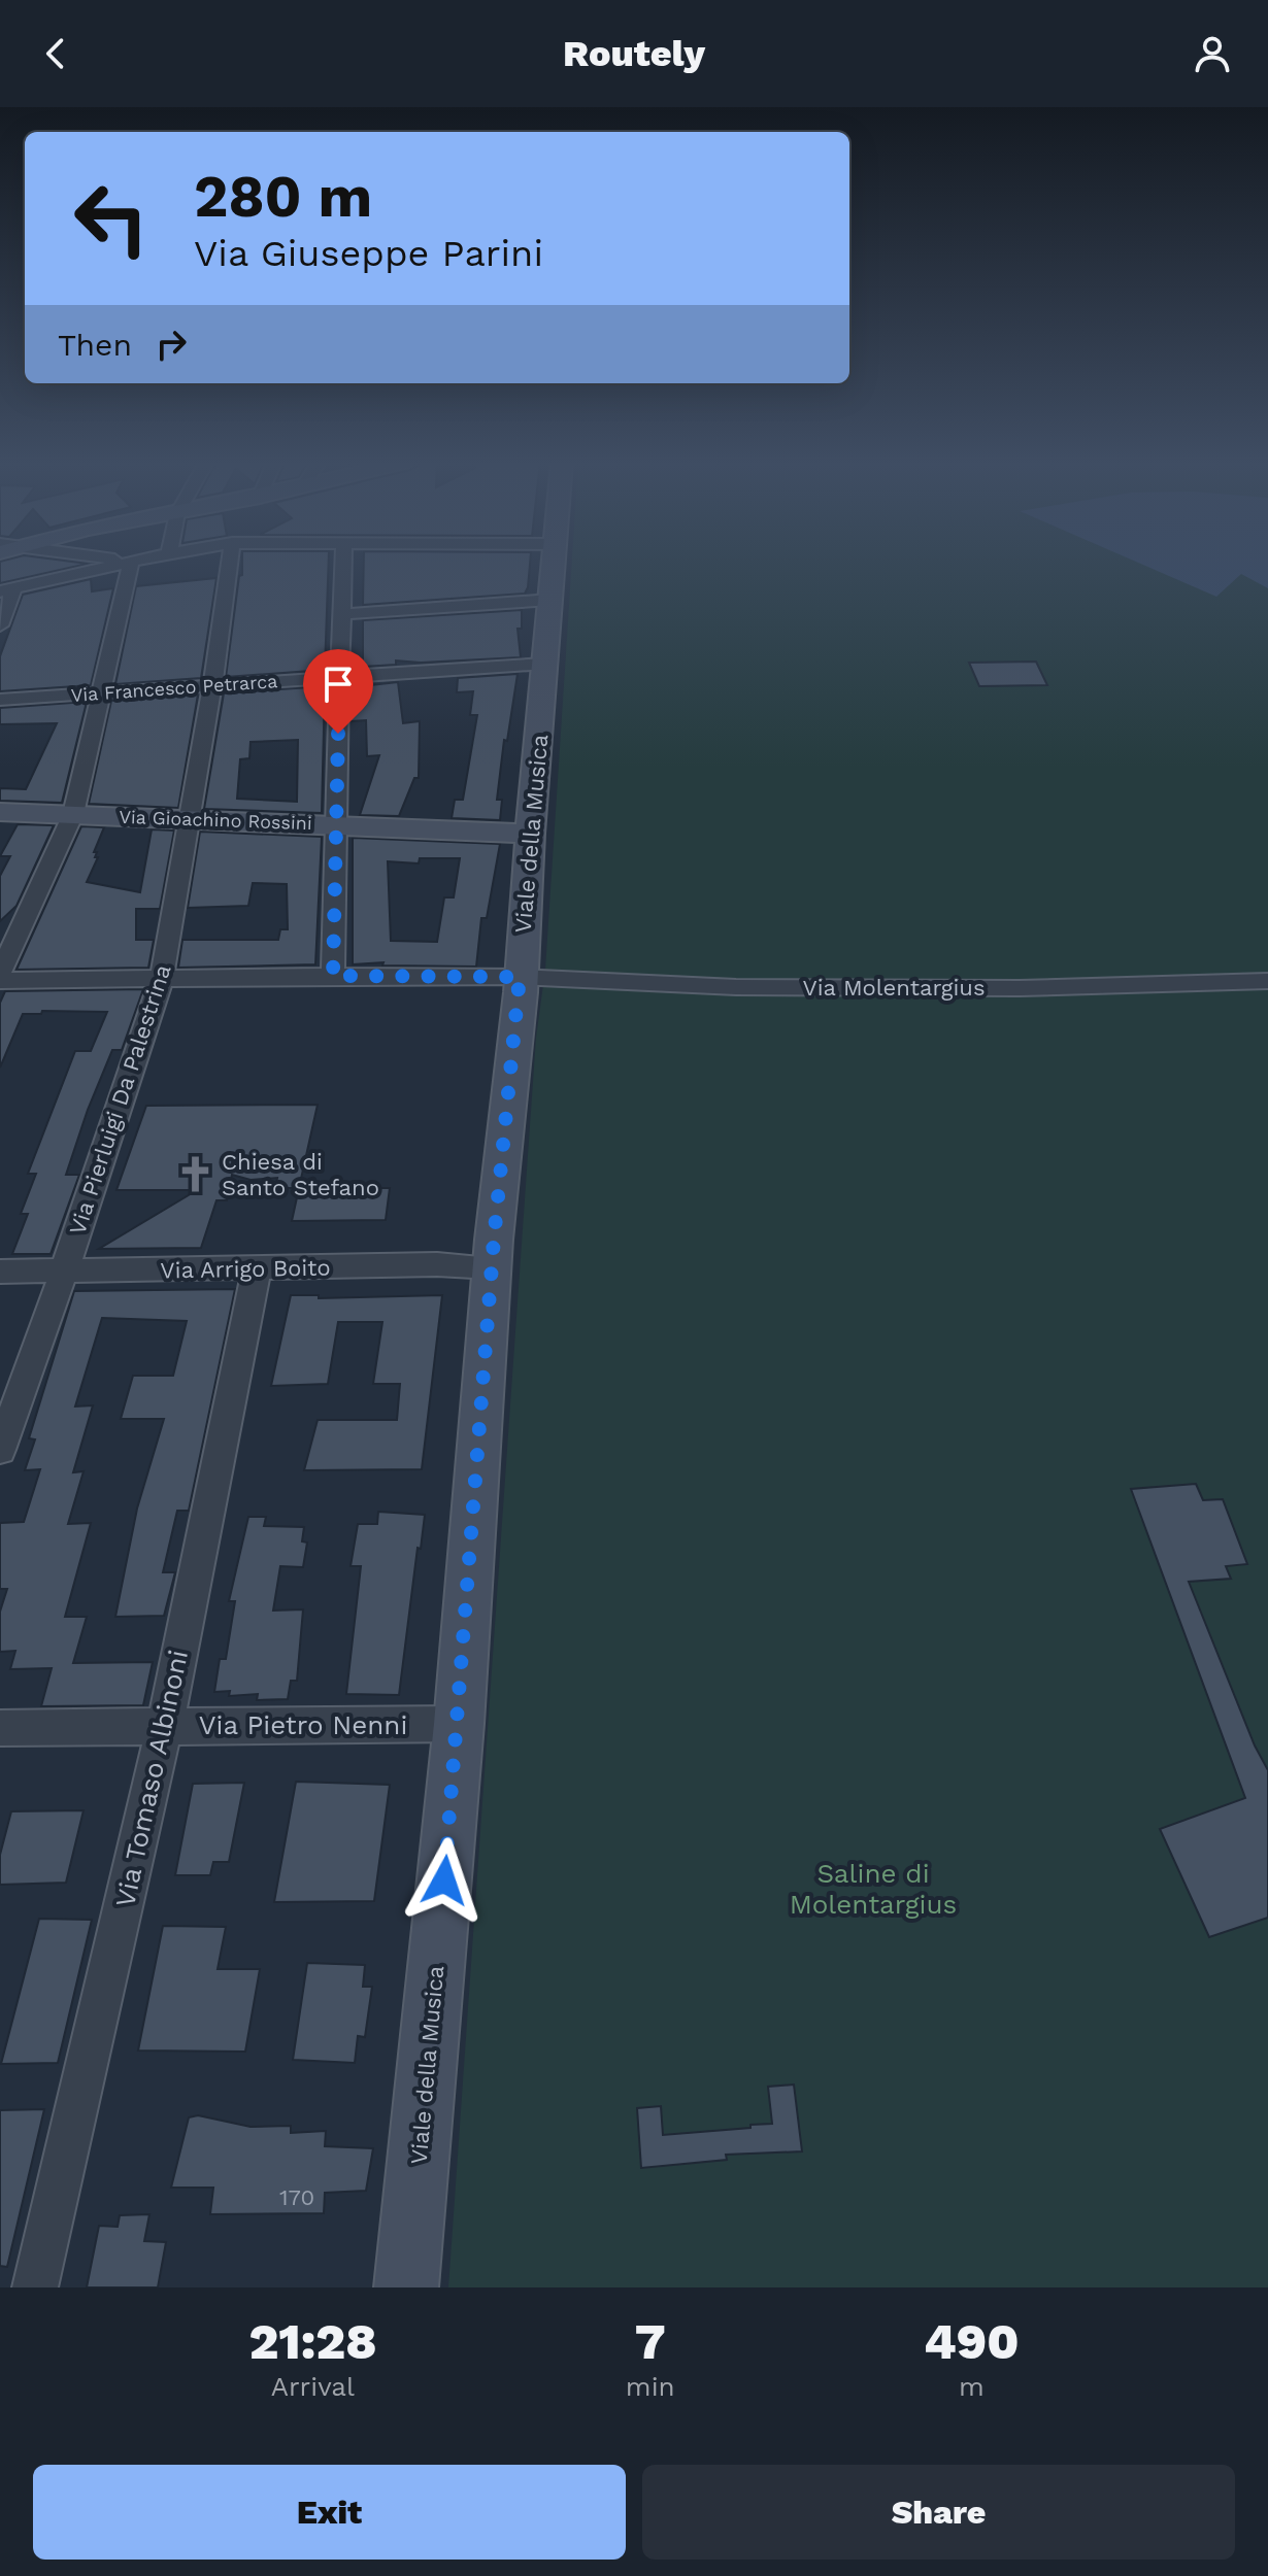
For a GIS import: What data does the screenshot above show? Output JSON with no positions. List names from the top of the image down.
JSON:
{
  "streets": {
    "street": [
      "Via Francesco Petrarca",
      "Via Gioachino Rossini",
      "Viale della Musica",
      "Via Molentargius",
      "Via Pierluigi Da Palestrina",
      "Via Arrigo Boito",
      "Via Pietro Nenni",
      "Via Tomaso Albinoni"
    ]
  },
  "crossings": [
    ["Via Francesco Petrarca", "Viale della Musica"],
    ["Via Francesco Petrarca", "Via Pierluigi Da Palestrina"],
    ["Via Gioachino Rossini", "Viale della Musica"],
    ["Via Gioachino Rossini", "Via Pierluigi Da Palestrina"],
    ["Viale della Musica", "Via Molentargius"],
    ["Viale della Musica", "Via Arrigo Boito"],
    ["Viale della Musica", "Via Pietro Nenni"],
    ["Via Molentargius", "Via Pierluigi Da Palestrina"],
    ["Via Pierluigi Da Palestrina", "Via Arrigo Boito"],
    ["Via Arrigo Boito", "Via Tomaso Albinoni"],
    ["Via Pietro Nenni", "Via Tomaso Albinoni"]
  ],
  "parks": ["Saline di Molentargius"],
  "places": {
    "church": ["Chiesa di Santo Stefano"]
  },
  "house_numbers": ["170"],
  "page": {
    "header": "Routely",
    "turn": ["280 m", "Via Giuseppe Parini"],
    "then": "Then",
    "eta": [
      "21:28",
      "Arrival",
      "7",
      "min",
      "490",
      "m"
    ],
    "buttons": ["Exit", "Share"]
  }
}
